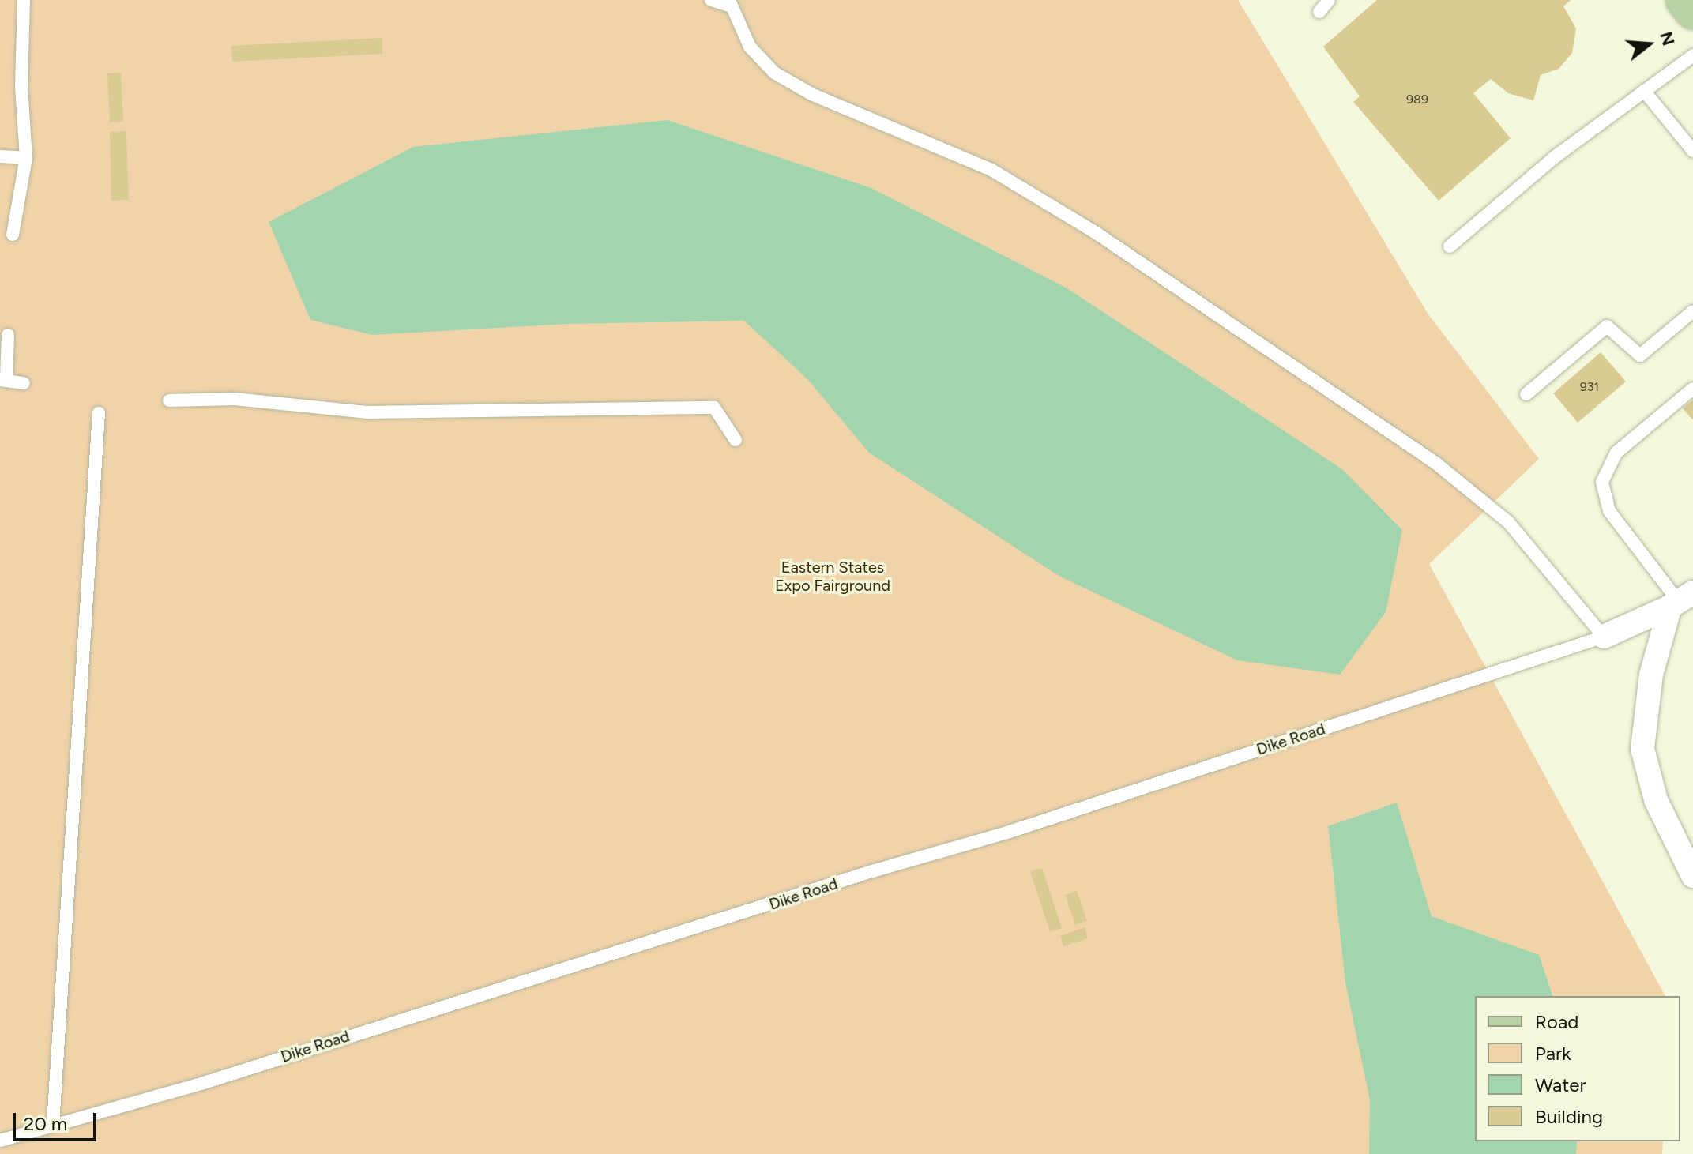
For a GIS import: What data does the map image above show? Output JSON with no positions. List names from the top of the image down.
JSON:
{
  "streets": {
    "lane": ["Dike Road"]
  },
  "parks": ["Eastern States Expo Fairground"],
  "house_numbers": ["989", "931"],
  "legend": [
    "Road",
    "Park",
    "Water",
    "Building"
  ],
  "scale_bar": "20 m",
  "north": "right"
}
